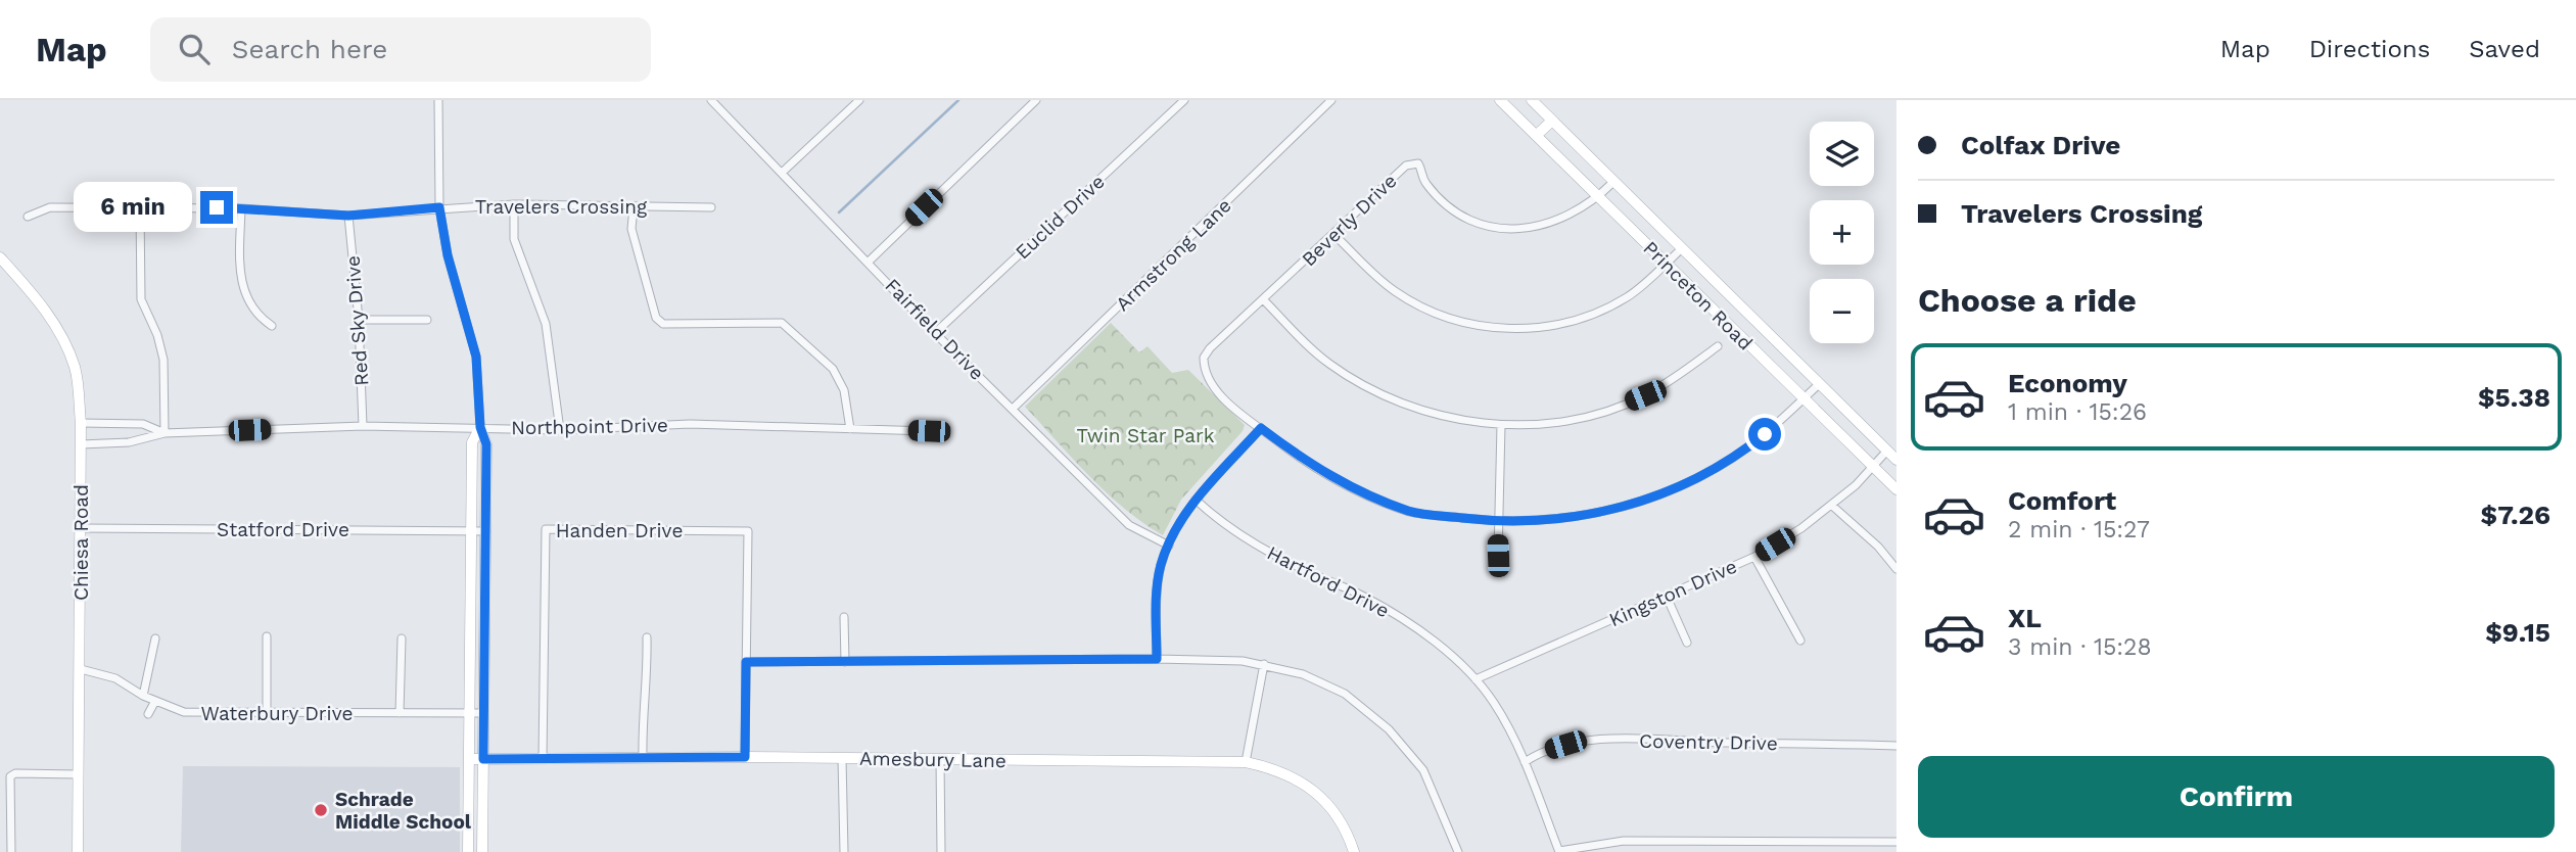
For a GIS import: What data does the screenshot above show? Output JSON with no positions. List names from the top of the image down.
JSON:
{
  "streets": {
    "street": [
      "Travelers Crossing",
      "Euclid Drive",
      "Beverly Drive",
      "Armstrong Lane",
      "Princeton Road",
      "Red Sky Drive",
      "Fairfield Drive",
      "Northpoint Drive",
      "Statford Drive",
      "Handen Drive",
      "Chiesa Road",
      "Hartford Drive",
      "Kingston Drive",
      "Waterbury Drive",
      "Coventry Drive",
      "Amesbury Lane"
    ]
  },
  "crossings": [
    ["Travelers Crossing", "Red Sky Drive"],
    ["Euclid Drive", "Fairfield Drive"],
    ["Beverly Drive", "Princeton Road"],
    ["Armstrong Lane", "Fairfield Drive"],
    ["Princeton Road", "Kingston Drive"],
    ["Red Sky Drive", "Northpoint Drive"],
    ["Northpoint Drive", "Chiesa Road"],
    ["Statford Drive", "Chiesa Road"],
    ["Handen Drive", "Amesbury Lane"],
    ["Chiesa Road", "Waterbury Drive"],
    ["Hartford Drive", "Kingston Drive"],
    ["Hartford Drive", "Coventry Drive"]
  ],
  "parks": ["Twin Star Park"],
  "places": ["Schrade Middle School"],
  "page": {
    "header": "Map",
    "search": "Search here",
    "nav": ["Map", "Directions", "Saved"],
    "banner": ["Colfax Drive", "Travelers Crossing"],
    "map_buttons": ["+", "−"],
    "bubble": "6 min",
    "heading": "Choose a ride",
    "list": [
      {
        "name": "Economy",
        "note": "1 min · 15:26",
        "value": "$5.38"
      },
      {
        "name": "Comfort",
        "note": "2 min · 15:27",
        "value": "$7.26"
      },
      {
        "name": "XL",
        "note": "3 min · 15:28",
        "value": "$9.15"
      }
    ],
    "buttons": "Confirm"
  }
}
